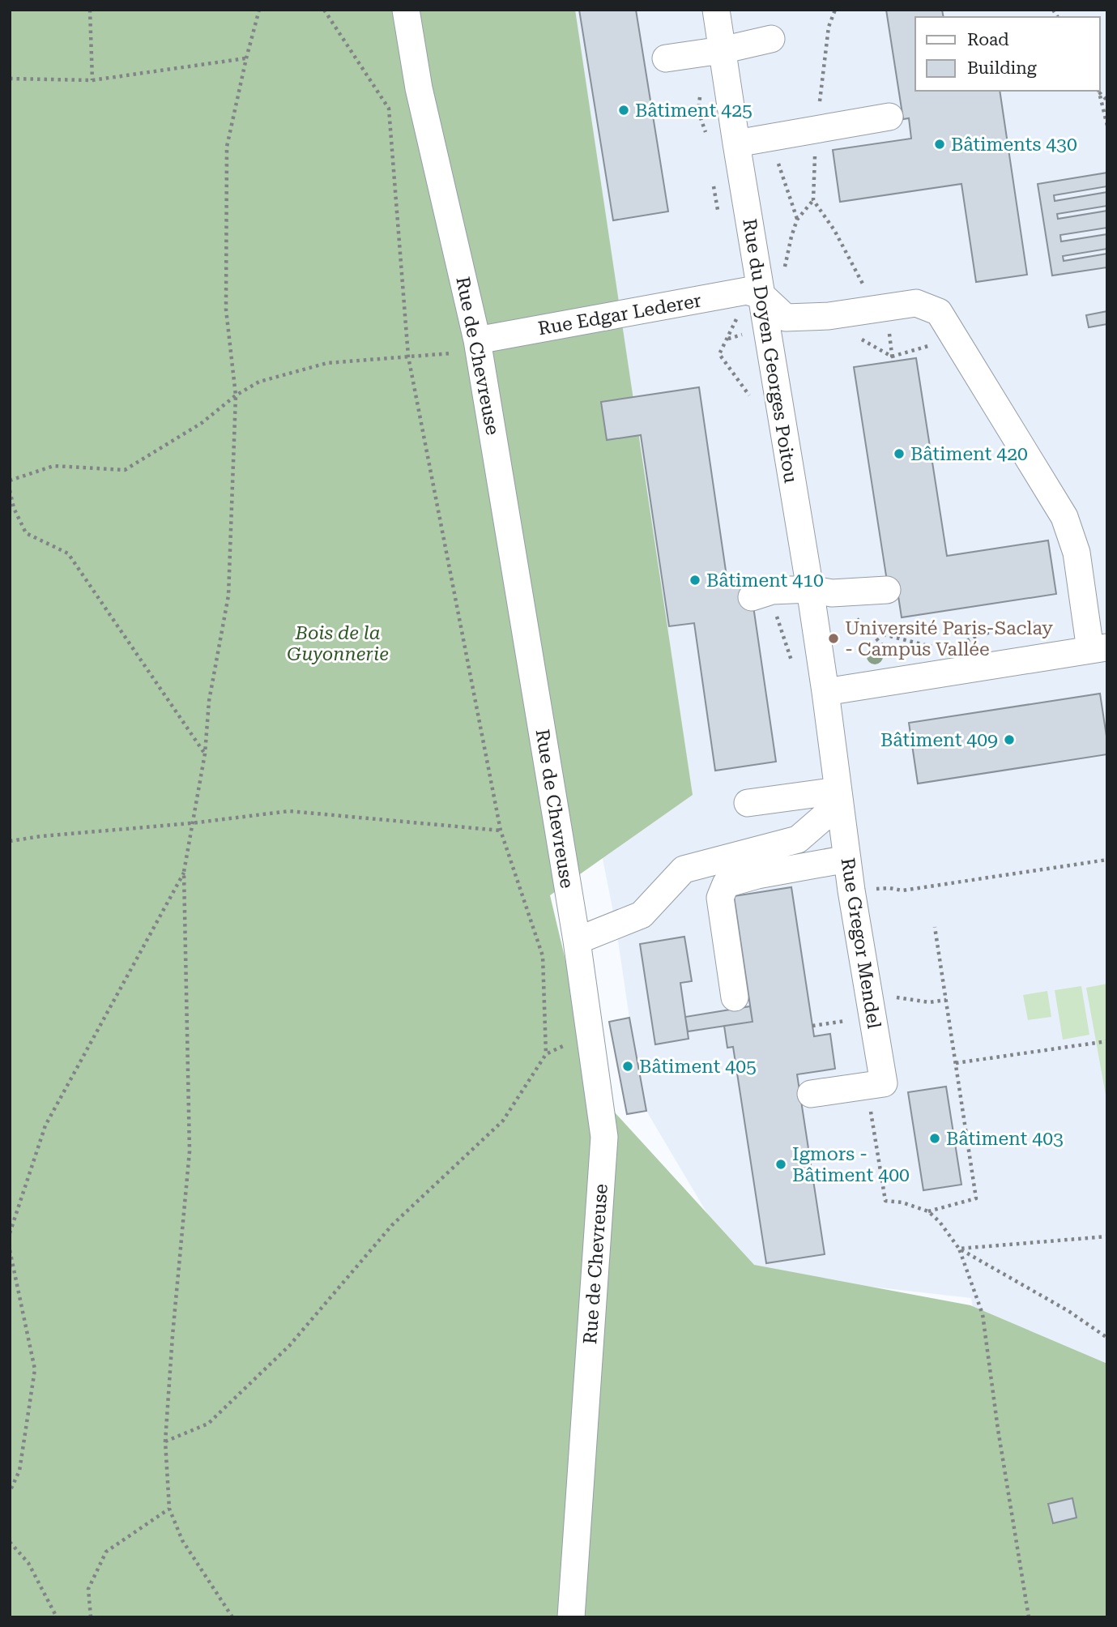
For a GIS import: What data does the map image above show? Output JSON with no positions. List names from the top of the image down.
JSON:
{
  "streets": {
    "street": [
      "Rue Edgar Lederer",
      "Rue du Doyen Georges Poitou",
      "Rue de Chevreuse",
      "Rue Gregor Mendel"
    ]
  },
  "crossings": [
    ["Rue Edgar Lederer", "Rue du Doyen Georges Poitou"],
    ["Rue Edgar Lederer", "Rue de Chevreuse"],
    ["Rue du Doyen Georges Poitou", "Rue Gregor Mendel"]
  ],
  "parks": ["Bois de la Guyonnerie"],
  "places": [
    "Bâtiment 425",
    "Bâtiments 430",
    "Bâtiment 420",
    "Bâtiment 410",
    "Université Paris-Saclay - Campus Vallée",
    "Bâtiment 409",
    "Bâtiment 405",
    "Bâtiment 403",
    "Igmors - Bâtiment 400"
  ],
  "legend": ["Road", "Building"]
}
